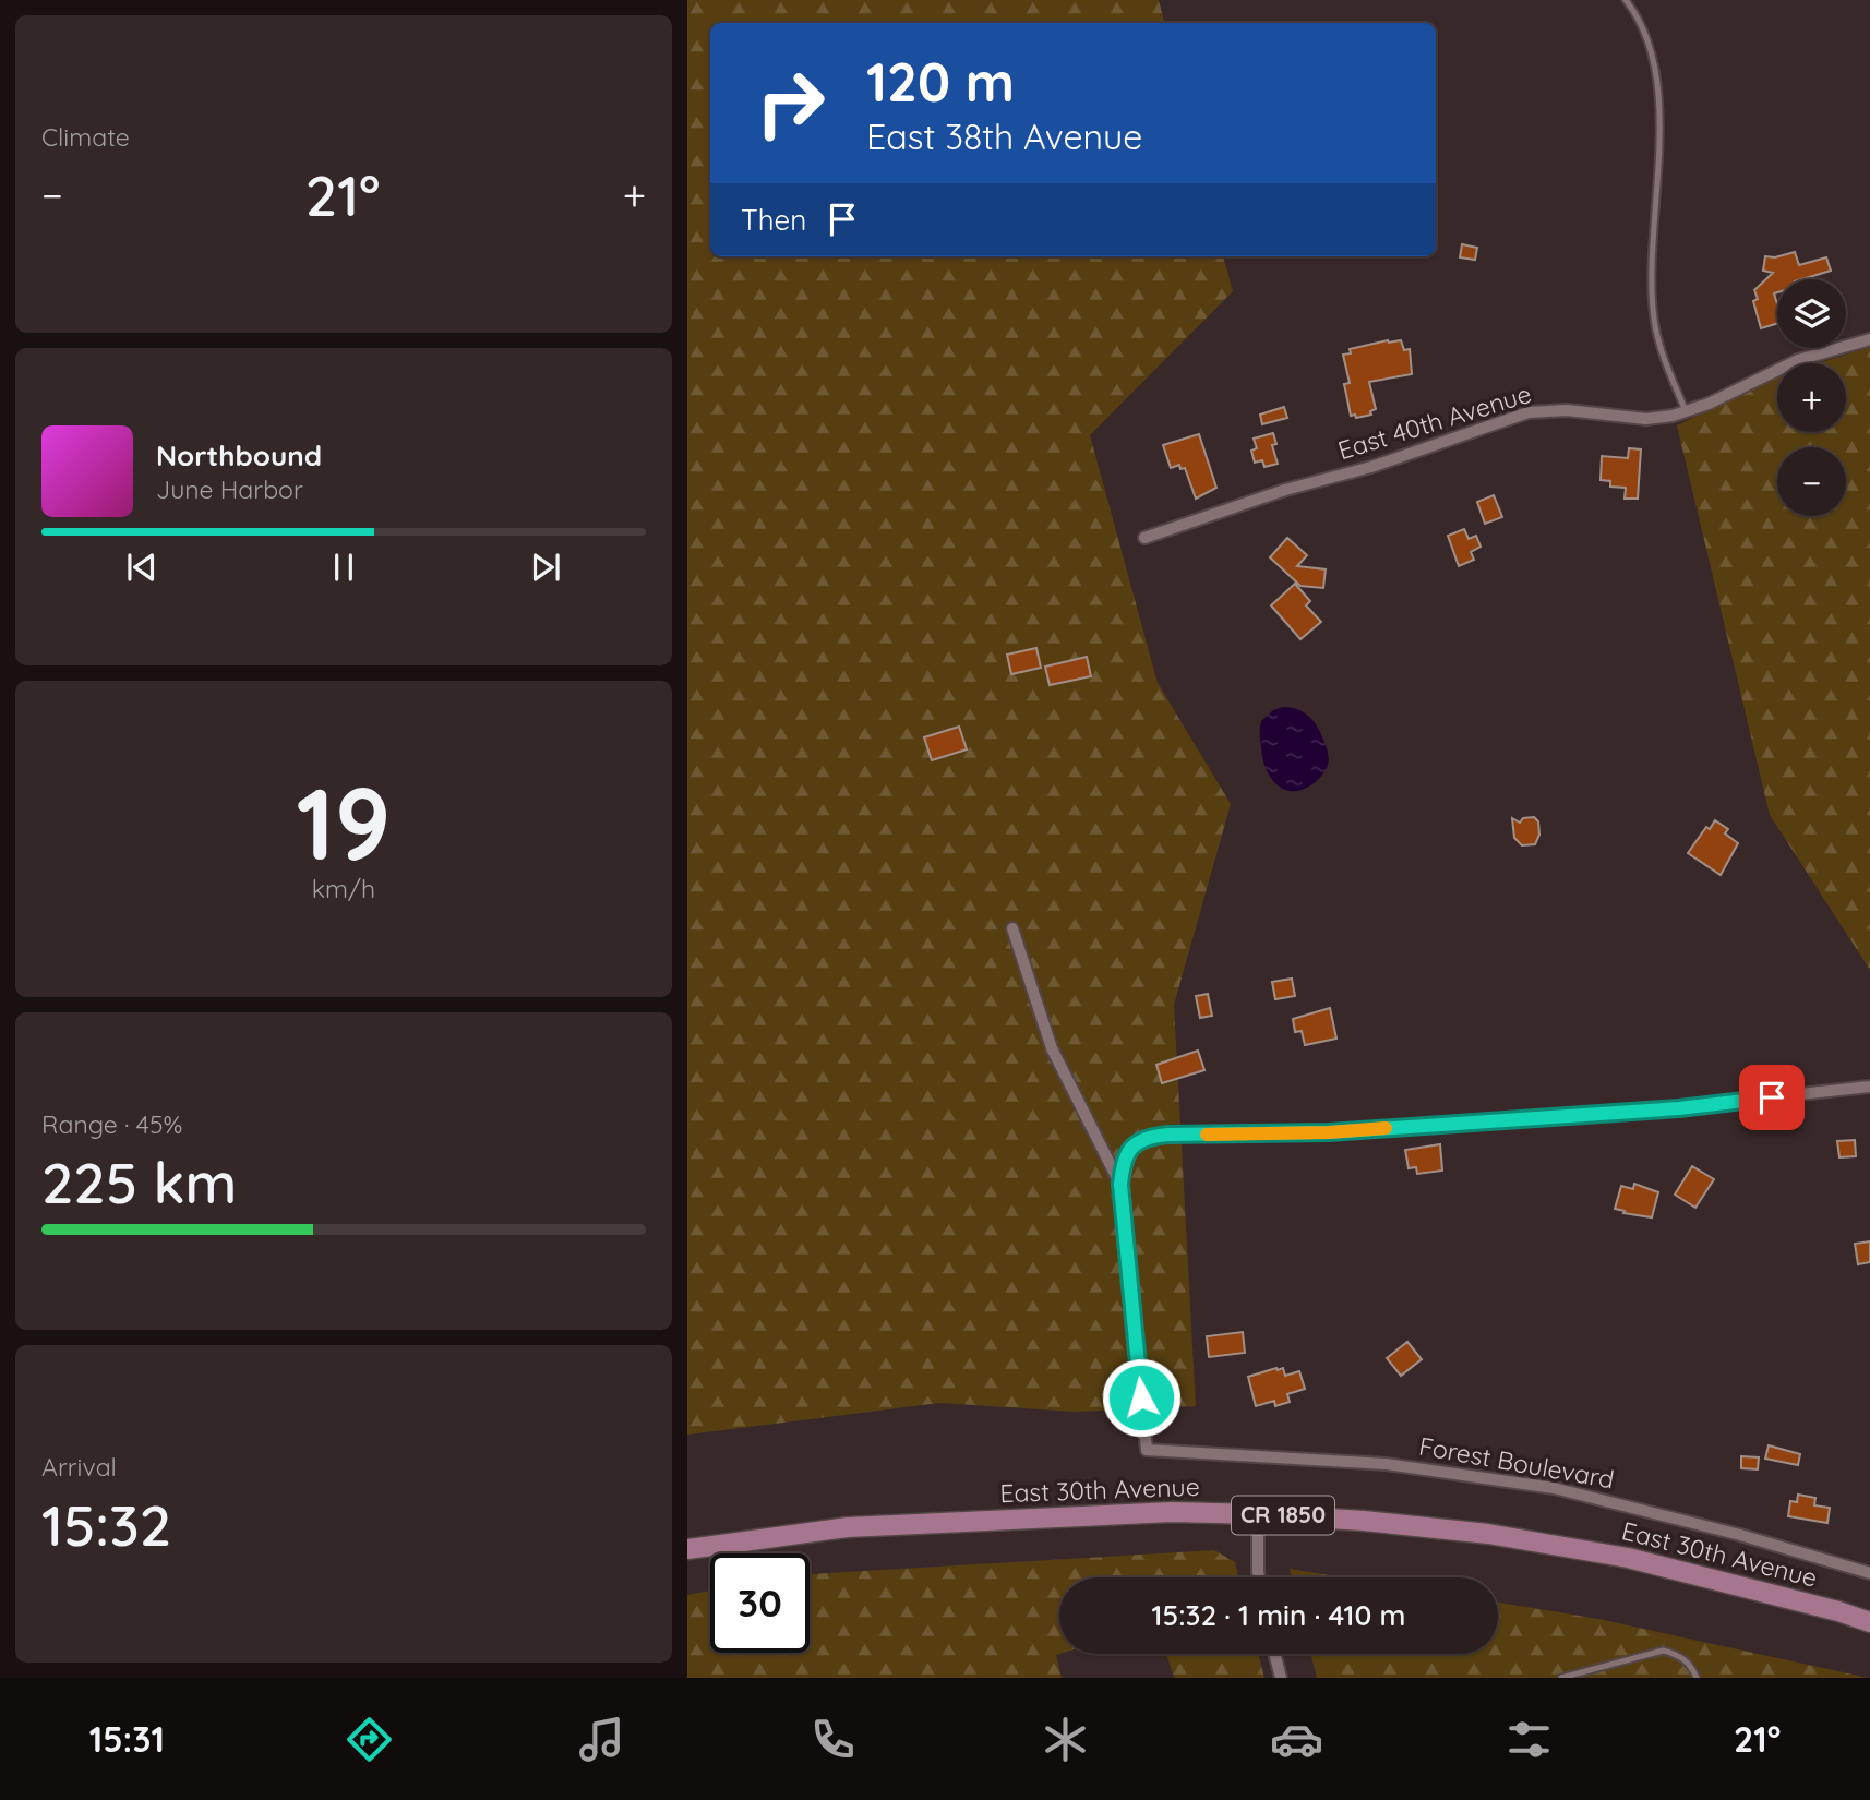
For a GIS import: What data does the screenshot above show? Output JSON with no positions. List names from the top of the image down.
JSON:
{
  "streets": {
    "main road": ["East 30th Avenue", "CR 1850"],
    "street": ["East 40th Avenue", "Forest Boulevard"]
  },
  "page": {
    "tile": [
      "Climate",
      ["19", "km/h"],
      ["Range · 45%", "225 km"],
      ["Arrival", "15:32"]
    ],
    "turn": ["120 m", "East 38th Avenue"],
    "heat": ["−", "21°", "+"],
    "then": "Then",
    "map_buttons": ["+", "−"],
    "song": ["Northbound", "June Harbor"],
    "limit": "30",
    "trip": "15:32 · 1 min · 410 m",
    "tabs": ["15:31", "21°"]
  }
}
